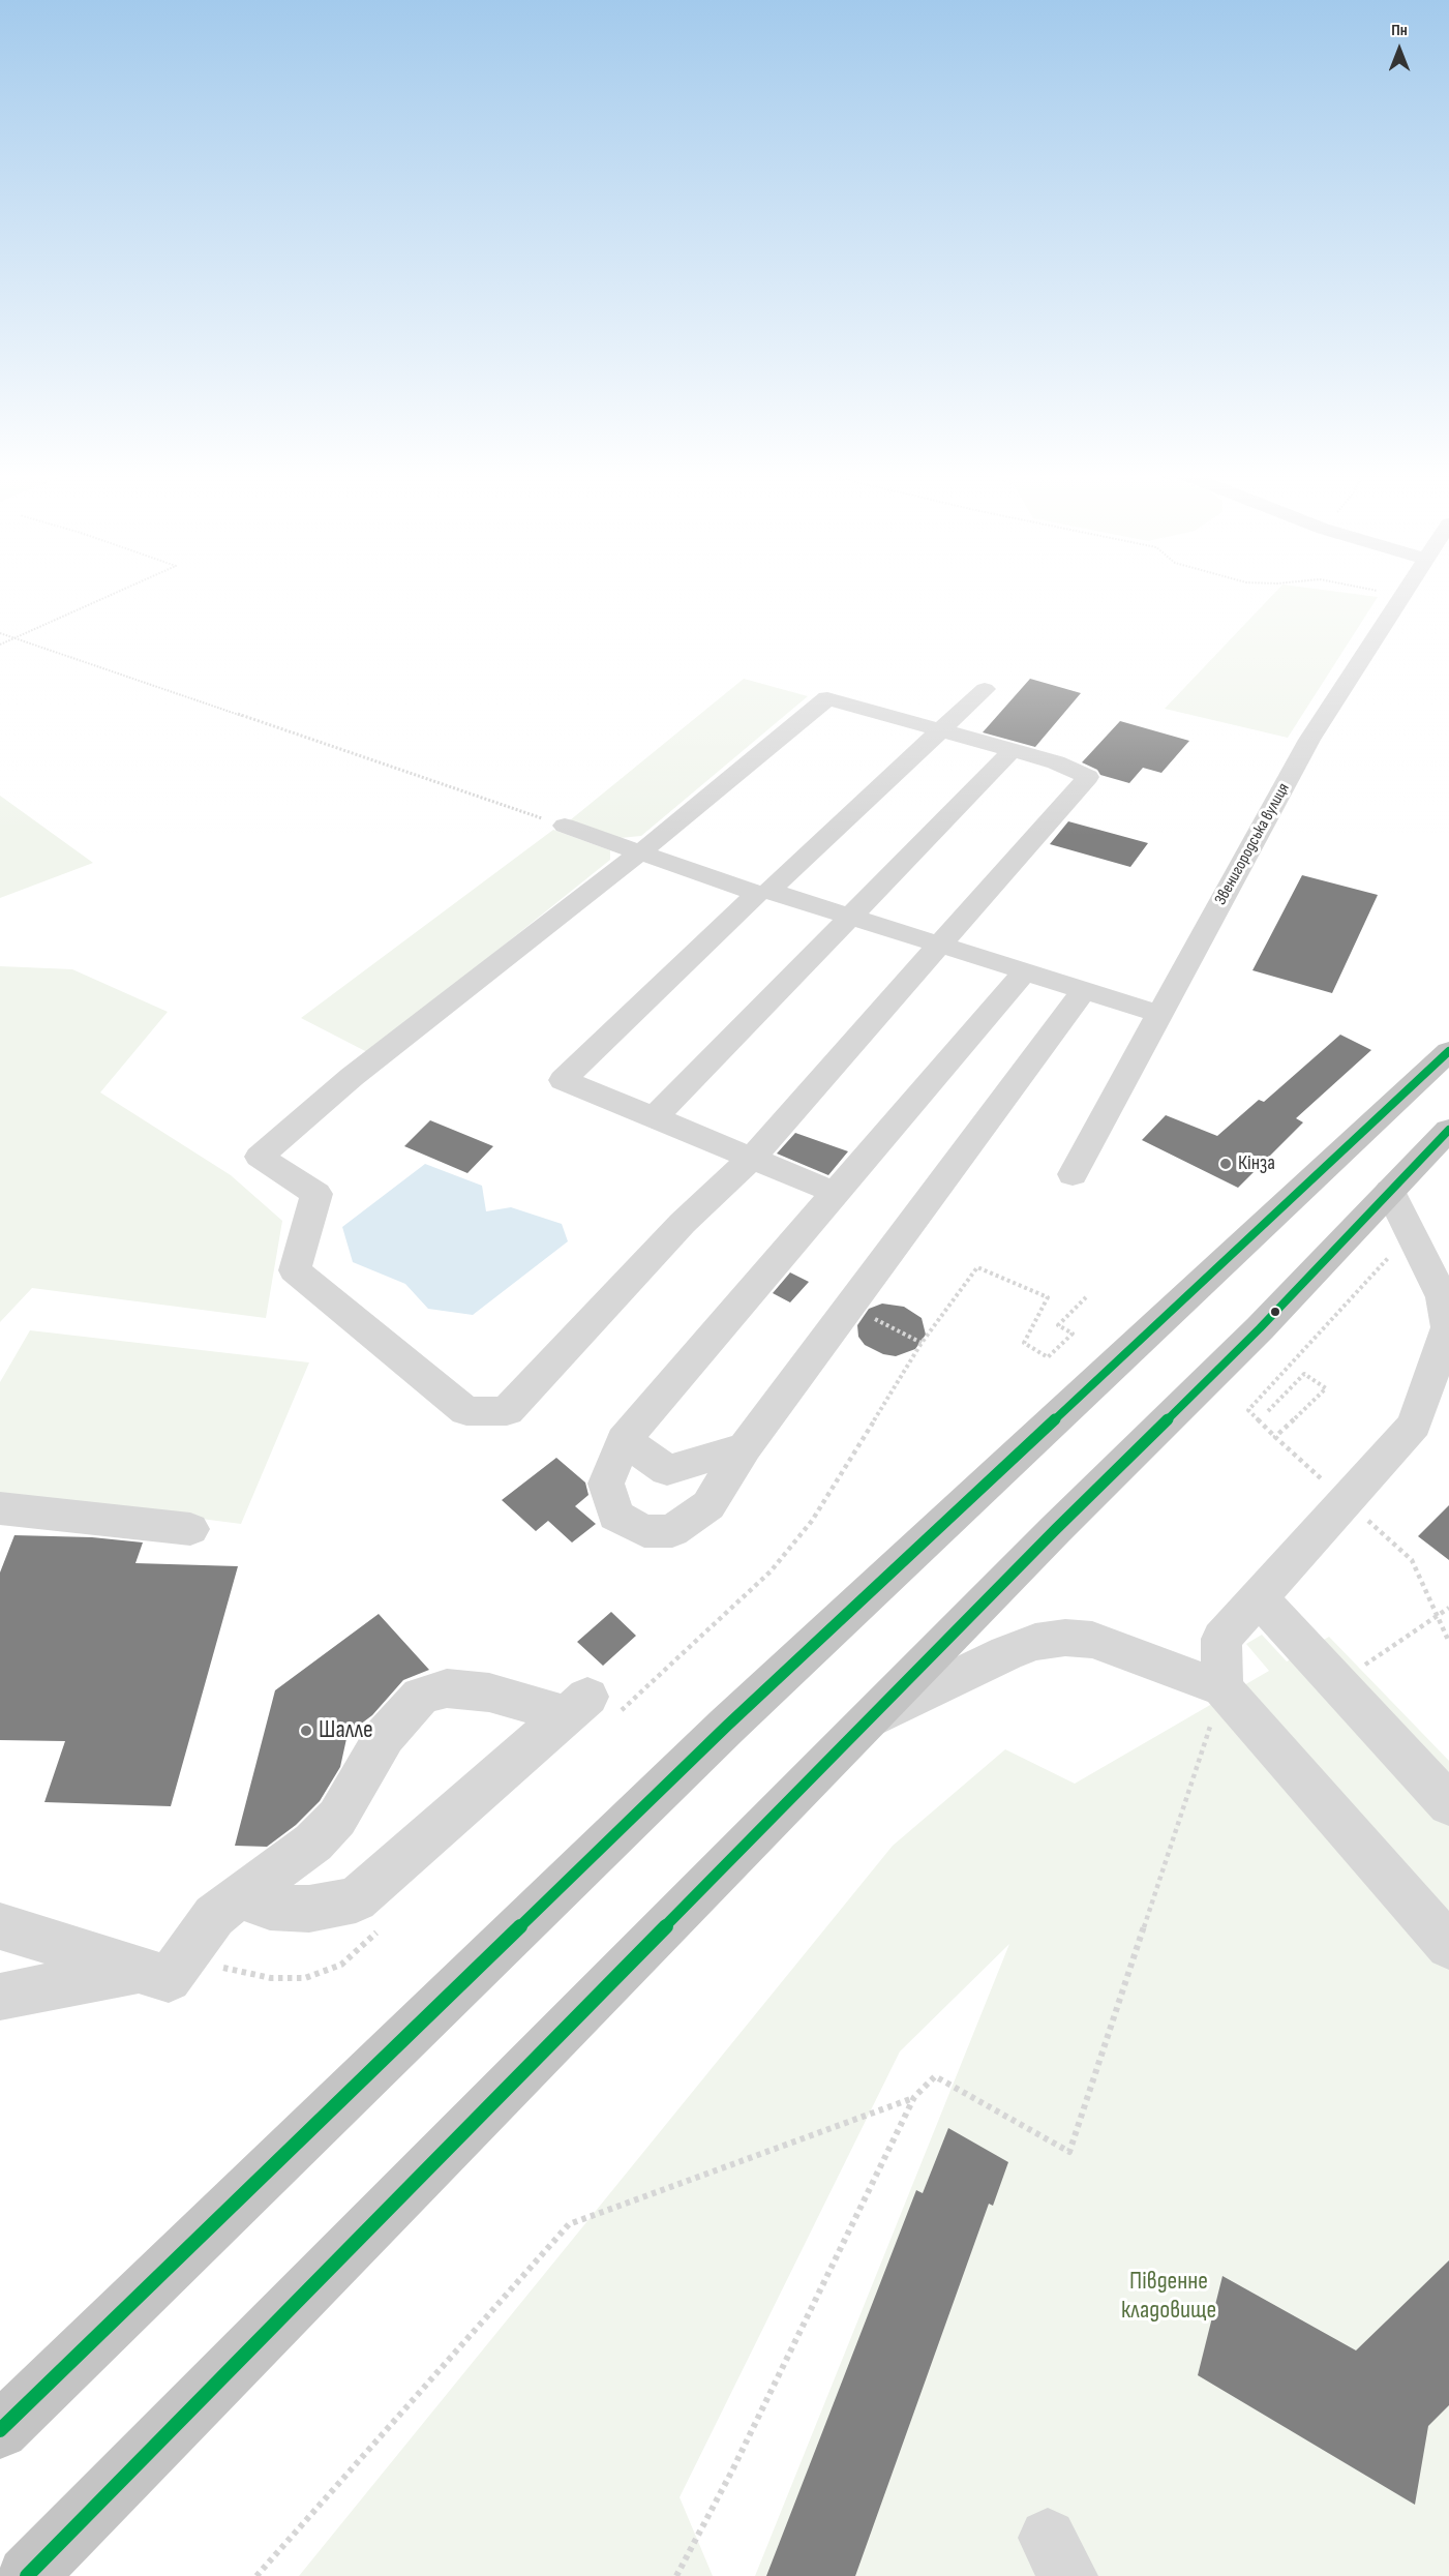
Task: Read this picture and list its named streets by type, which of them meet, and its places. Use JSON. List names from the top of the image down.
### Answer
{
  "streets": {
    "street": ["Звенигородська вулиця"]
  },
  "parks": ["Південне кладовище"],
  "places": ["Кінза", "Шалле"],
  "north": "top"
}
